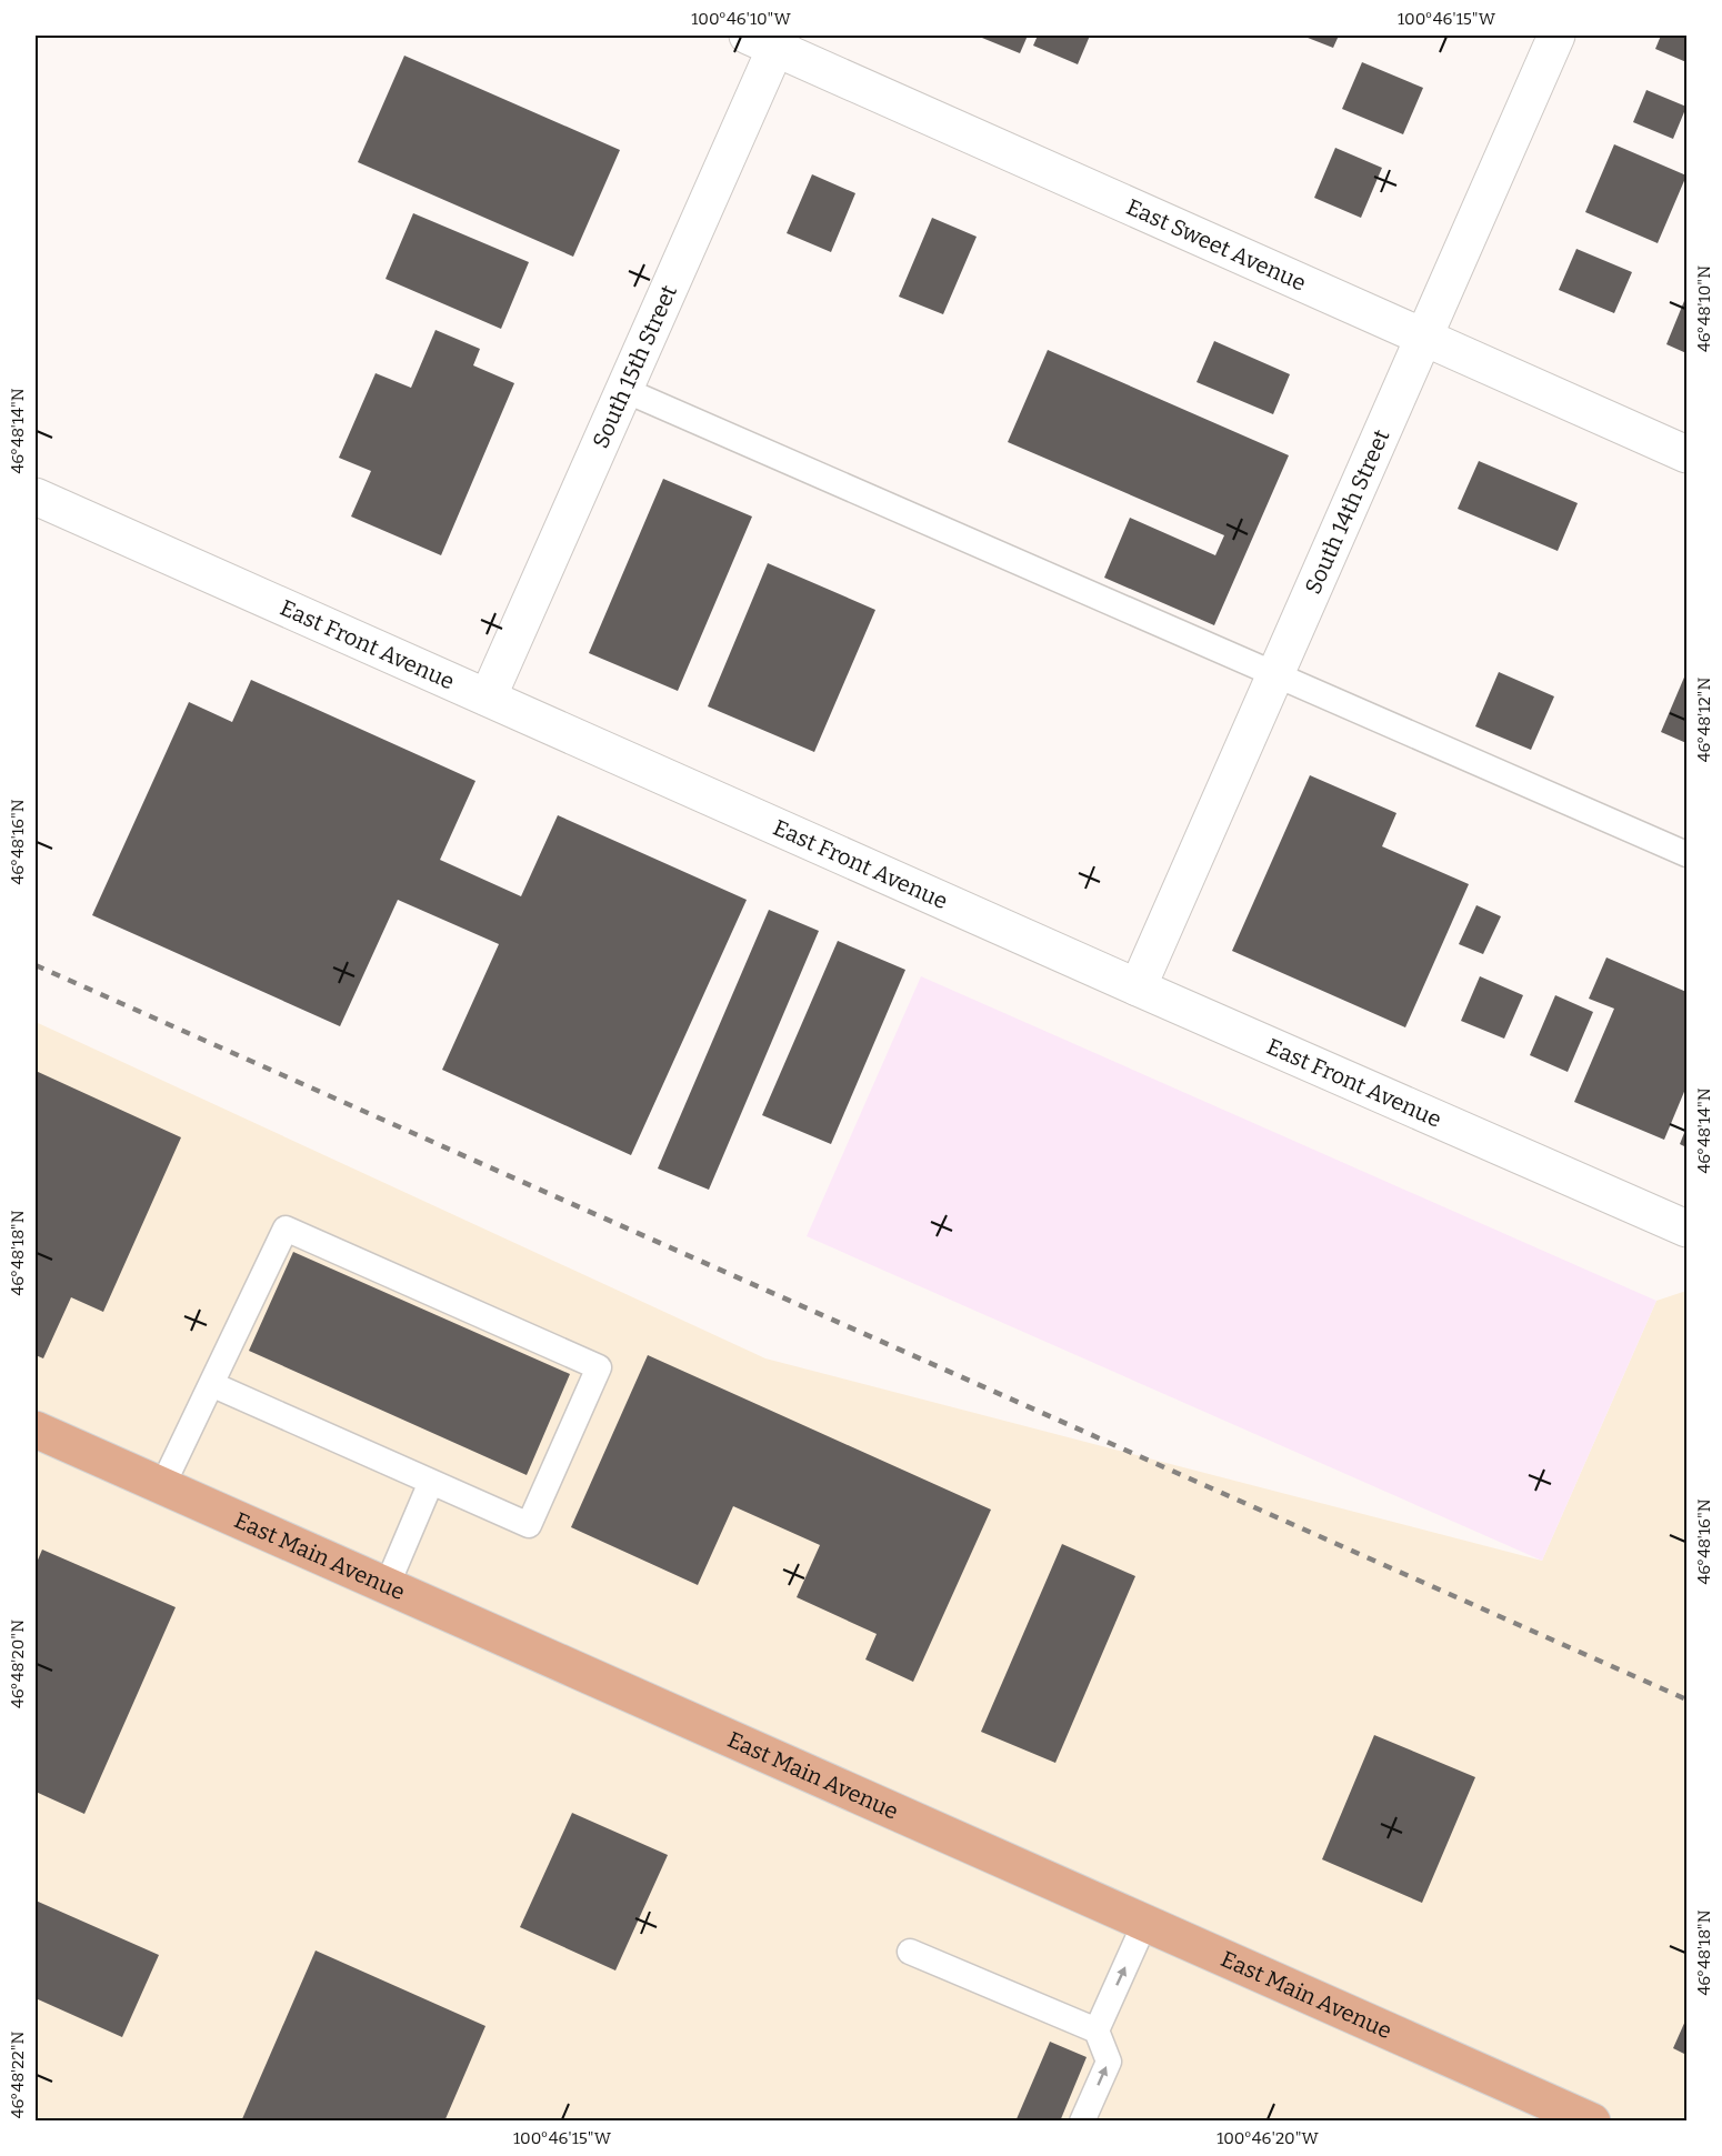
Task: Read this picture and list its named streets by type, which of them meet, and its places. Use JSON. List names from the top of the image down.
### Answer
{
  "streets": {
    "main road": ["East Main Avenue"],
    "street": [
      "East Sweet Avenue",
      "South 15th Street",
      "South 14th Street",
      "East Front Avenue"
    ]
  },
  "crossings": [
    ["East Sweet Avenue", "South 15th Street"],
    ["East Sweet Avenue", "South 14th Street"],
    ["South 15th Street", "East Front Avenue"],
    ["South 14th Street", "East Front Avenue"]
  ],
  "coordinates": [
    "100°46'10\"W",
    "100°46'15\"W",
    "46°48'10\"N",
    "46°48'14\"N",
    "46°48'12\"N",
    "46°48'16\"N",
    "46°48'18\"N",
    "46°48'20\"N",
    "46°48'22\"N",
    "100°46'20\"W"
  ]
}
